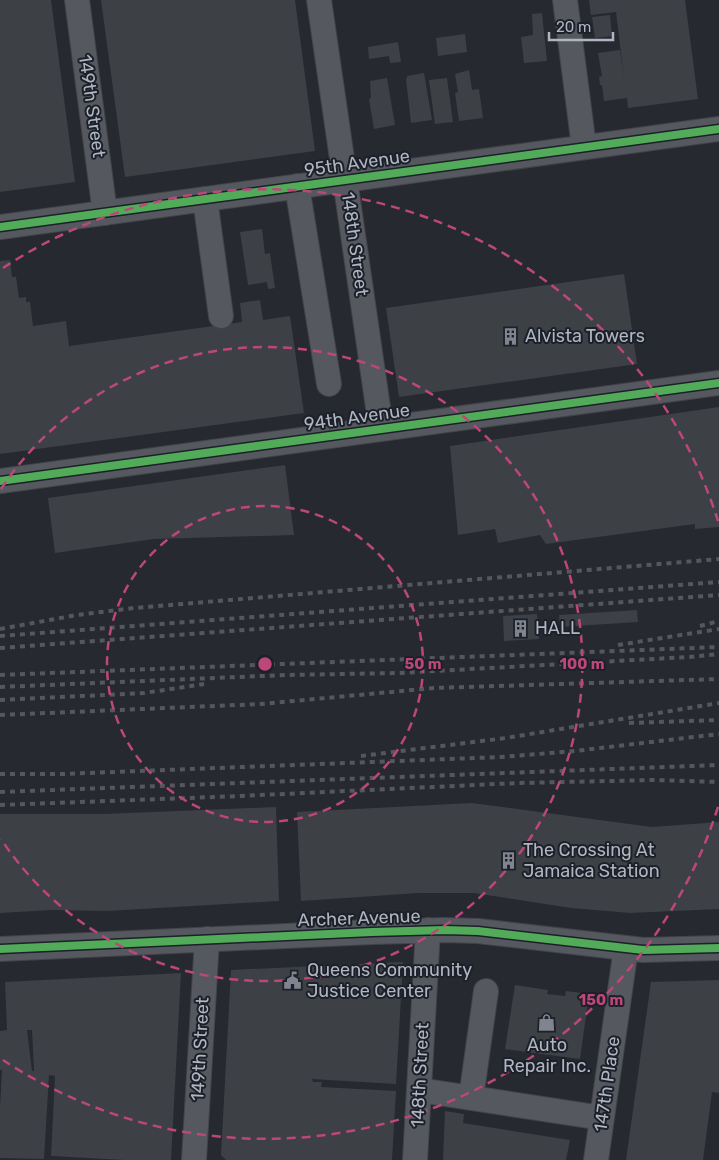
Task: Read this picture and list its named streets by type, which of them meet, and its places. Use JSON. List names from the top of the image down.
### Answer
{
  "streets": {
    "street": [
      "149th Street",
      "95th Avenue",
      "148th Street",
      "94th Avenue",
      "Archer Avenue",
      "147th Place"
    ]
  },
  "crossings": [
    ["149th Street", "95th Avenue"],
    ["149th Street", "Archer Avenue"],
    ["95th Avenue", "148th Street"],
    ["148th Street", "94th Avenue"],
    ["148th Street", "Archer Avenue"],
    ["Archer Avenue", "147th Place"]
  ],
  "places": {
    "building": ["Alvista Towers", "HALL", "The Crossing At Jamaica Station"],
    "public building": ["Queens Community Justice Center"],
    "shop": ["Auto Repair Inc."]
  },
  "scale_bar": "20 m",
  "rings": ["50 m", "100 m", "150 m"]
}
